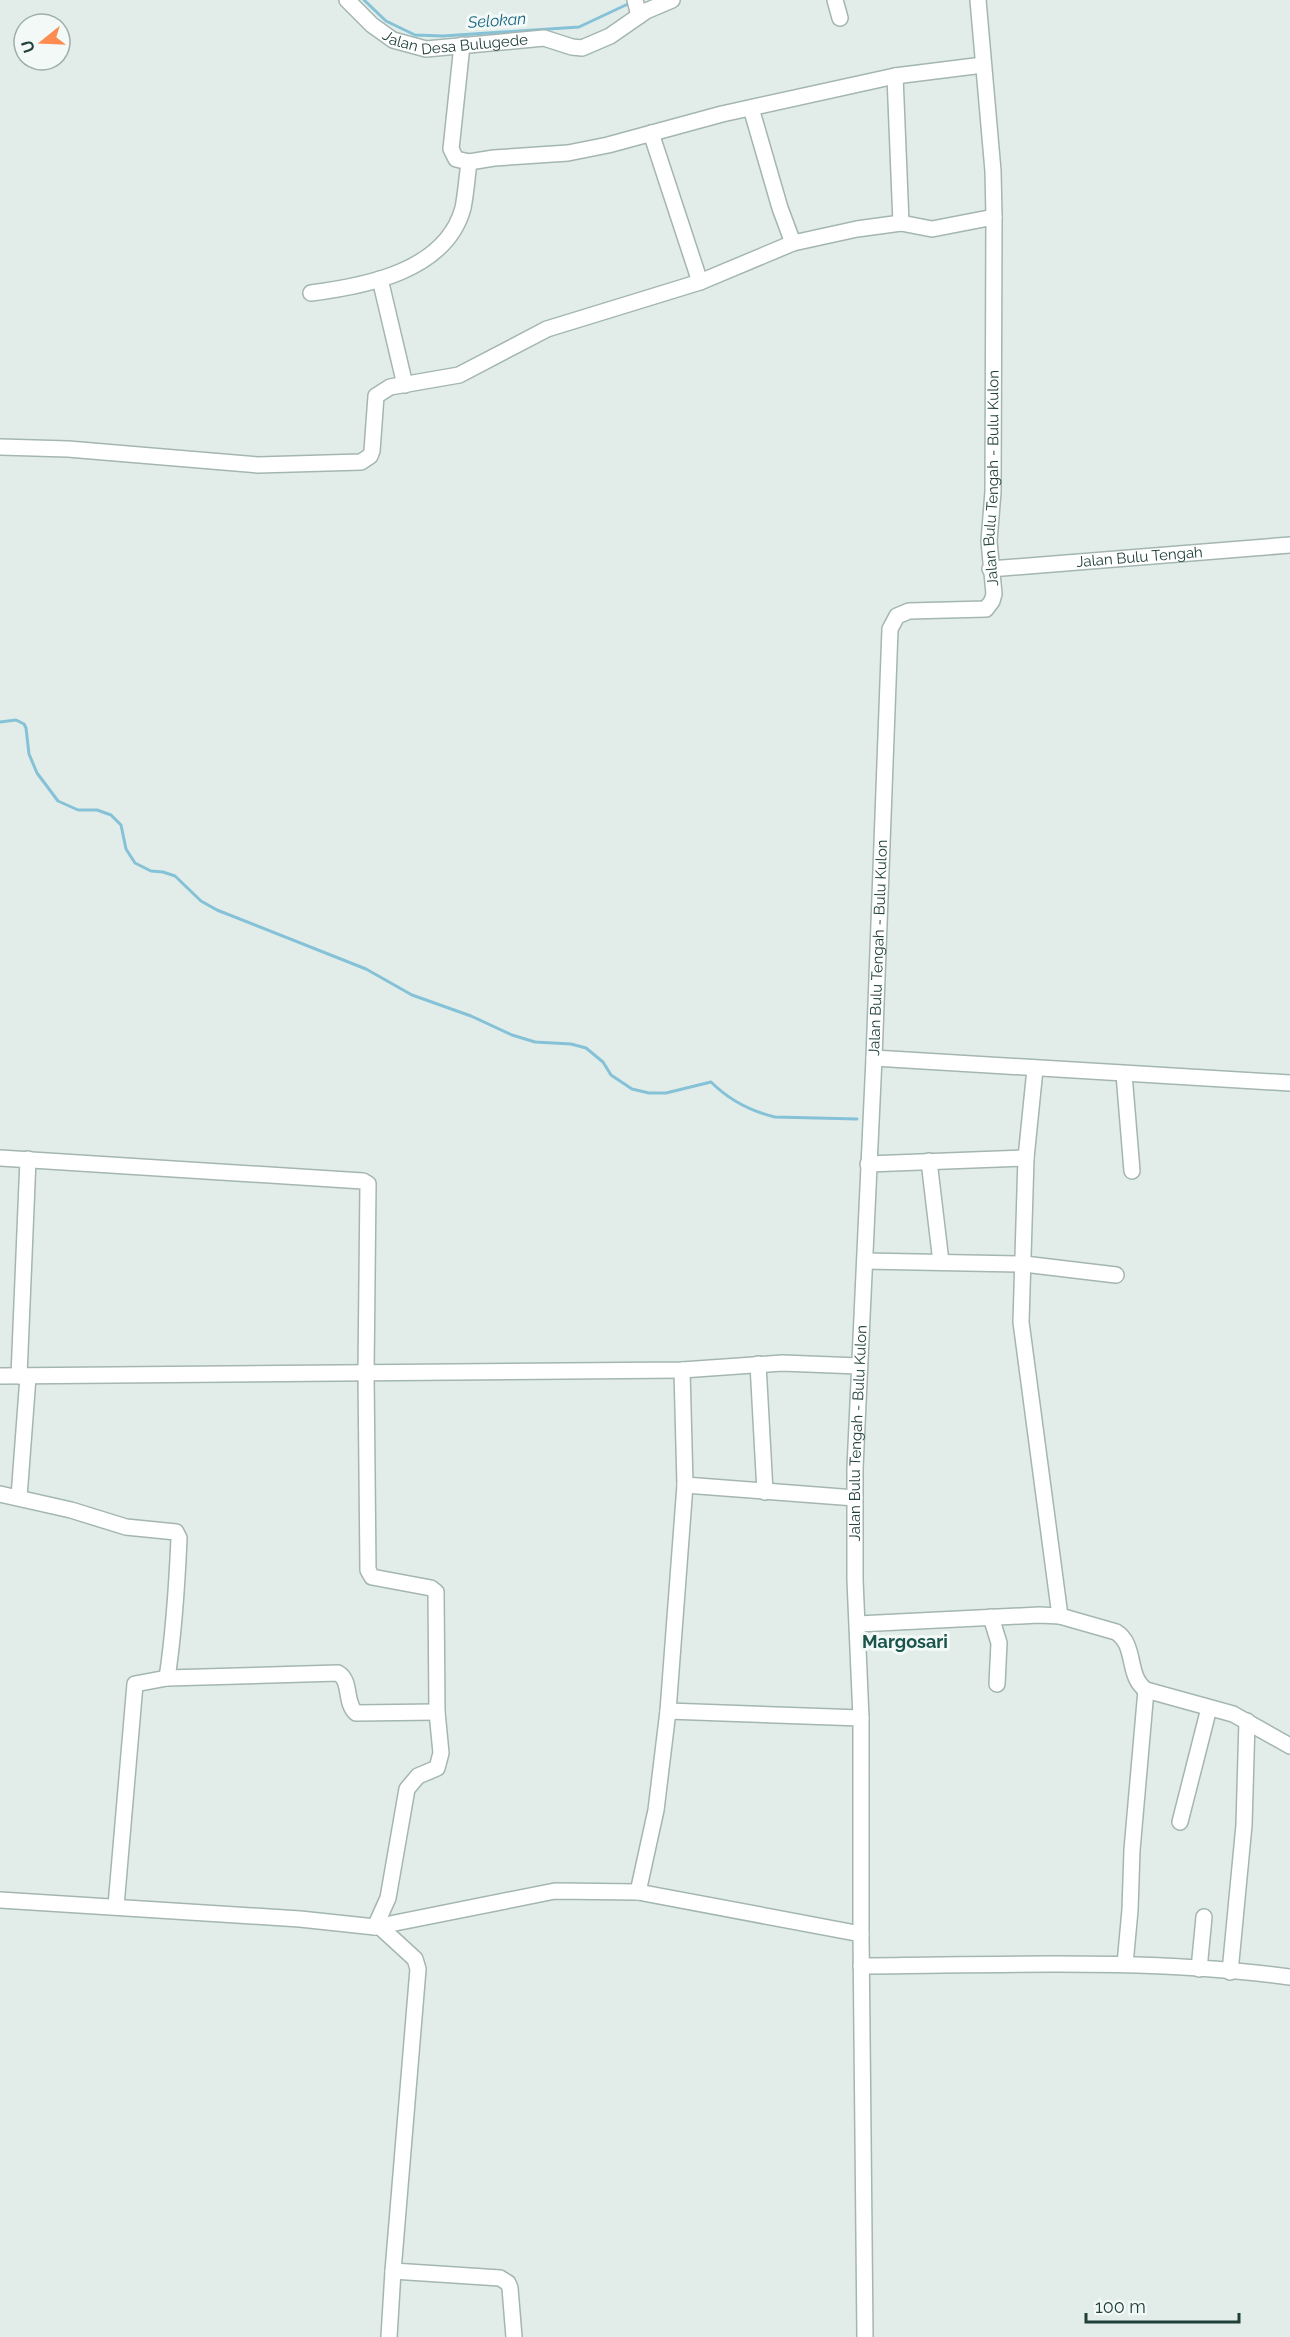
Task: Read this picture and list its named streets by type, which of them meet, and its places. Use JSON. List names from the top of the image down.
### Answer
{
  "streets": {
    "street": ["Jalan Desa Bulugede", "Jalan Bulu Tengah - Bulu Kulon", "Jalan Bulu Tengah"]
  },
  "crossings": [
    ["Jalan Bulu Tengah - Bulu Kulon", "Jalan Bulu Tengah"]
  ],
  "districts": ["Margosari"],
  "water": ["Selokan"],
  "scale_bar": "100 m",
  "north": "left"
}
